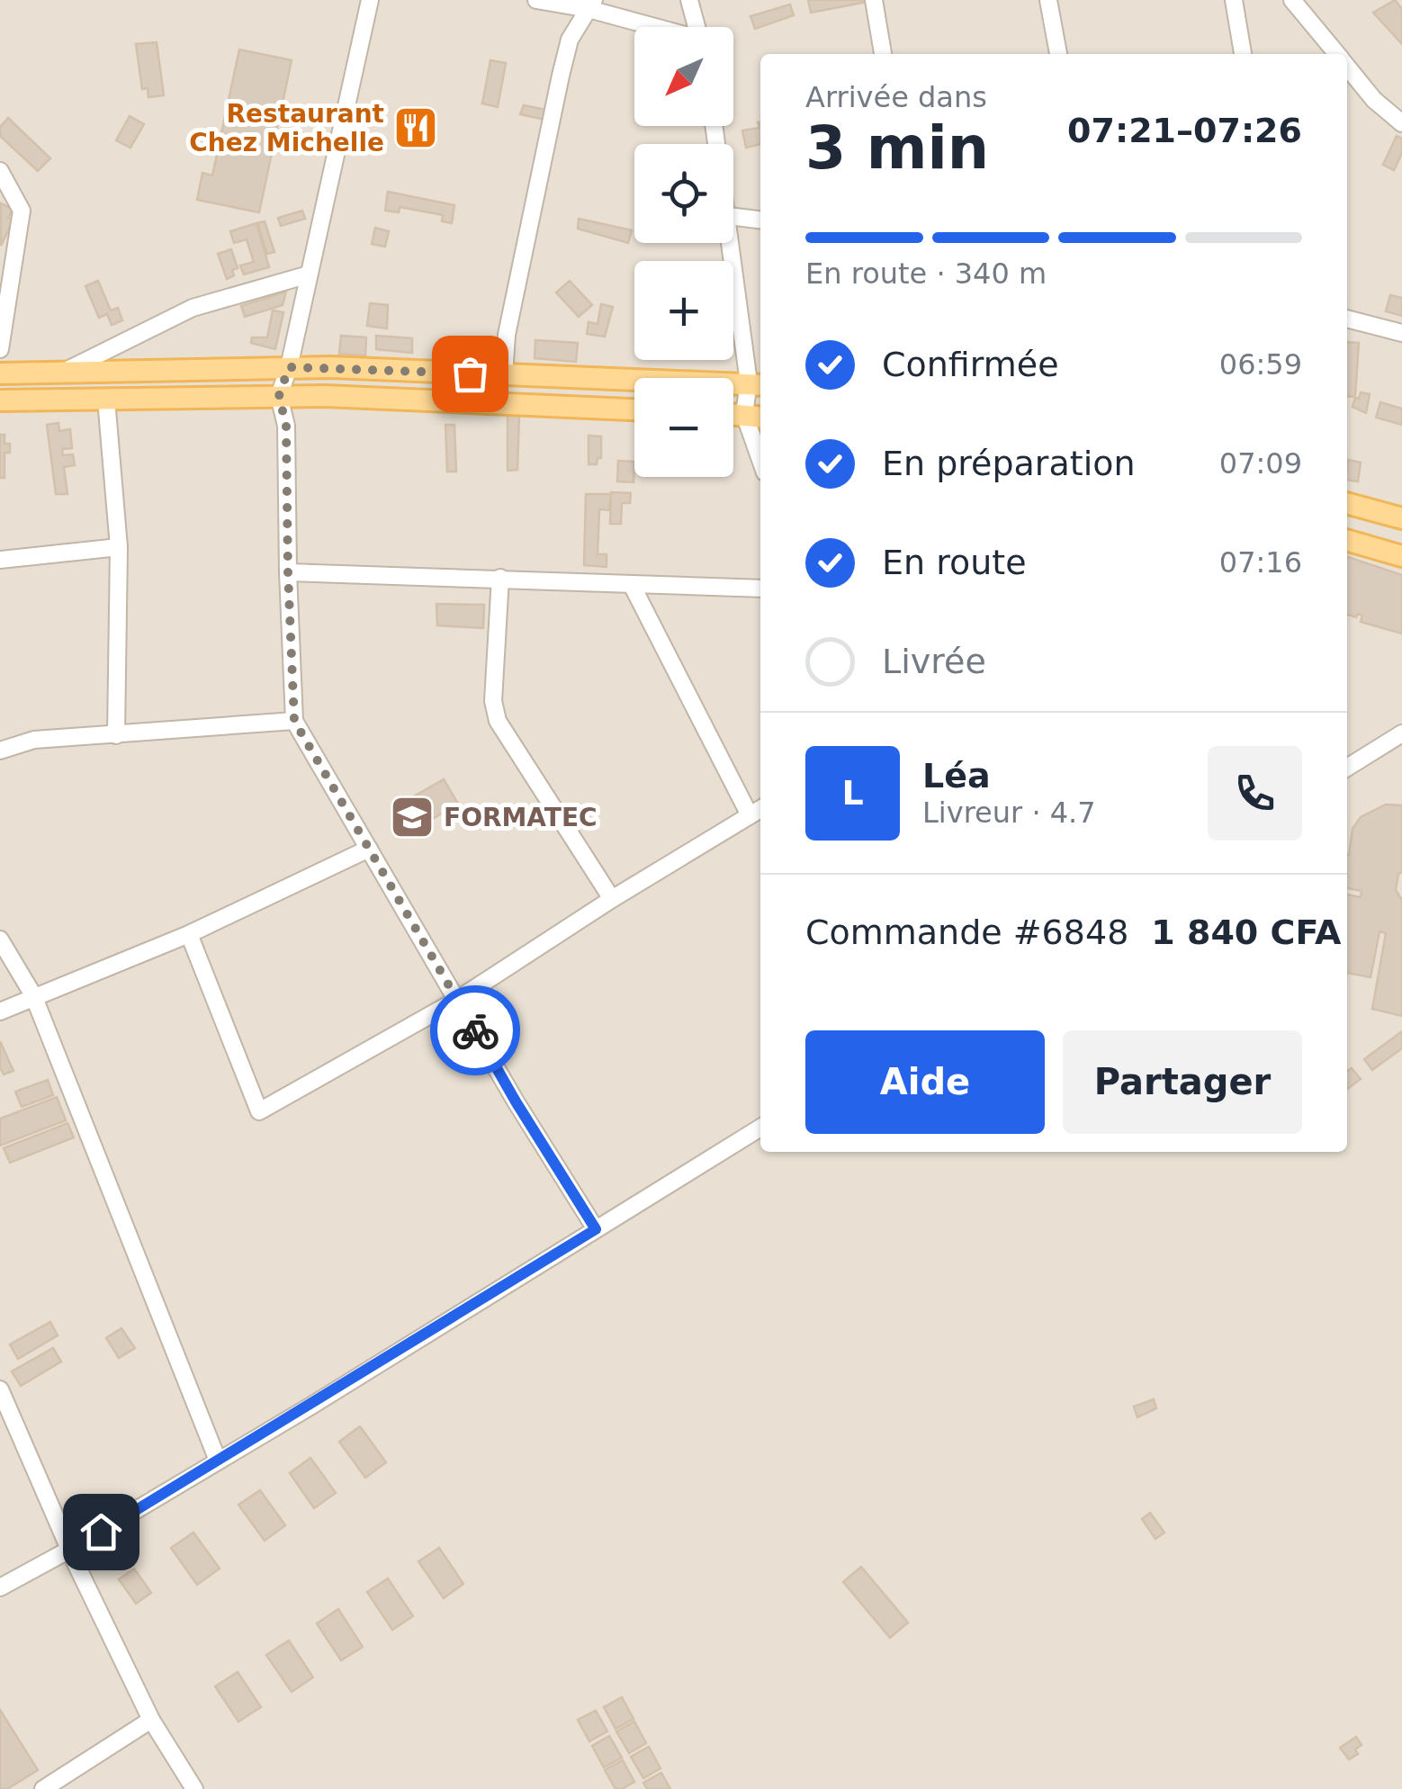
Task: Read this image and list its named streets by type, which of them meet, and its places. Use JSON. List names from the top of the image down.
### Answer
{
  "places": {
    "restaurant": ["Restaurant Chez Michelle"],
    "school or university": ["FORMATEC"]
  },
  "north": "bottom left",
  "page": {
    "map_buttons": ["+", "−"],
    "heading": ["3 min", "Arrivée dans", "07:21–07:26"],
    "panel": [
      "Léa",
      "Livreur · 4.7",
      "Commande #6848",
      "1 840 CFA"
    ],
    "bar": "En route · 340 m",
    "list": [
      ["Confirmée", "06:59"],
      ["En préparation", "07:09"],
      ["En route", "07:16"],
      "Livrée"
    ],
    "round": "L",
    "buttons": ["Aide", "Partager"]
  }
}
